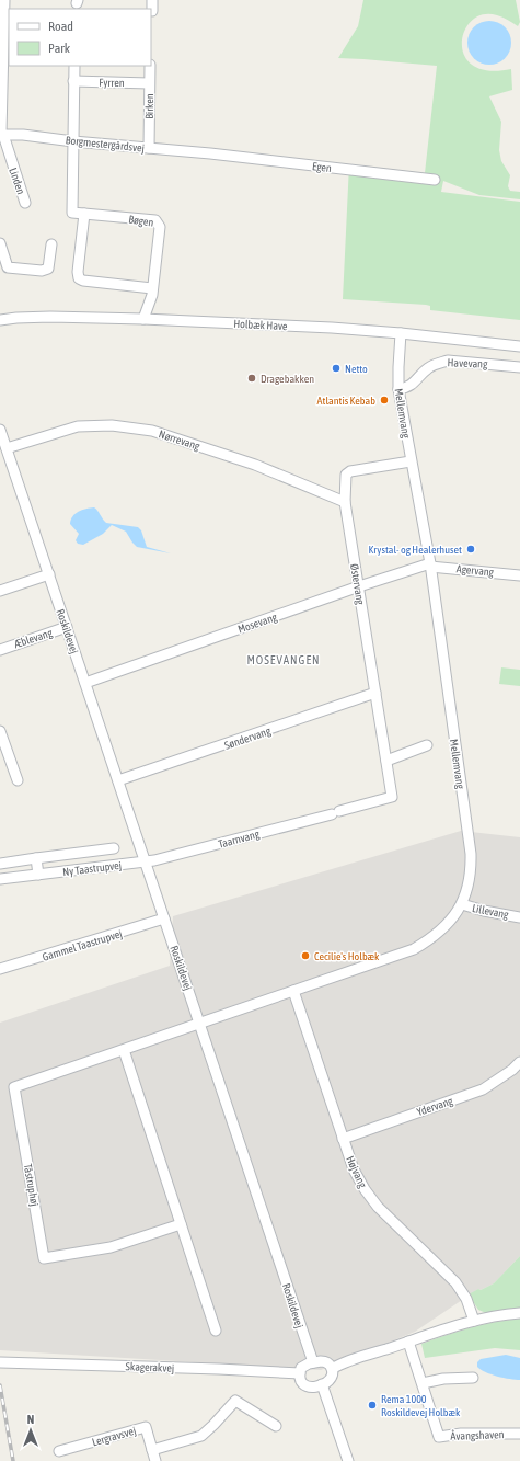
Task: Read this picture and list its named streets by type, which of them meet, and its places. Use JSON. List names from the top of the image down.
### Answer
{
  "streets": {
    "street": [
      "Fyrren",
      "Birken",
      "Borgmestergårdsvej",
      "Egen",
      "Linden",
      "Bøgen",
      "Holbæk Have",
      "Havevang",
      "Mellemvang",
      "Nørrevang",
      "Agervang",
      "Østervang",
      "Mosevang",
      "Roskildevej",
      "Æblevang",
      "Søndervang",
      "Taarnvang",
      "Ny Taastrupvej",
      "Lillevang",
      "Gammel Taastrupvej",
      "Ydervang",
      "Højvang",
      "Tåstruphøj",
      "Skagerakvej",
      "Åvangshaven",
      "Lergravsvej"
    ]
  },
  "crossings": [
    ["Fyrren", "Birken"],
    ["Birken", "Borgmestergårdsvej"],
    ["Borgmestergårdsvej", "Egen"],
    ["Borgmestergårdsvej", "Linden"],
    ["Bøgen", "Holbæk Have"],
    ["Holbæk Have", "Mellemvang"],
    ["Havevang", "Mellemvang"],
    ["Mellemvang", "Agervang"],
    ["Mellemvang", "Østervang"],
    ["Mellemvang", "Mosevang"],
    ["Mellemvang", "Roskildevej"],
    ["Mellemvang", "Lillevang"],
    ["Mellemvang", "Højvang"],
    ["Mellemvang", "Tåstruphøj"],
    ["Nørrevang", "Østervang"],
    ["Nørrevang", "Roskildevej"],
    ["Agervang", "Mosevang"],
    ["Østervang", "Mosevang"],
    ["Østervang", "Søndervang"],
    ["Østervang", "Taarnvang"],
    ["Mosevang", "Roskildevej"],
    ["Roskildevej", "Æblevang"],
    ["Roskildevej", "Søndervang"],
    ["Roskildevej", "Taarnvang"],
    ["Roskildevej", "Ny Taastrupvej"],
    ["Roskildevej", "Gammel Taastrupvej"],
    ["Roskildevej", "Tåstruphøj"],
    ["Roskildevej", "Skagerakvej"],
    ["Taarnvang", "Ny Taastrupvej"],
    ["Ydervang", "Højvang"]
  ],
  "districts": ["MOSEVANGEN"],
  "places": [
    "Netto",
    "Dragebakken",
    "Atlantis Kebab",
    "Krystal- og Healerhuset",
    "Cecilie's Holbæk",
    "Rema 1000 Roskildevej Holbæk"
  ],
  "legend": ["Road", "Park"],
  "north": "top"
}
